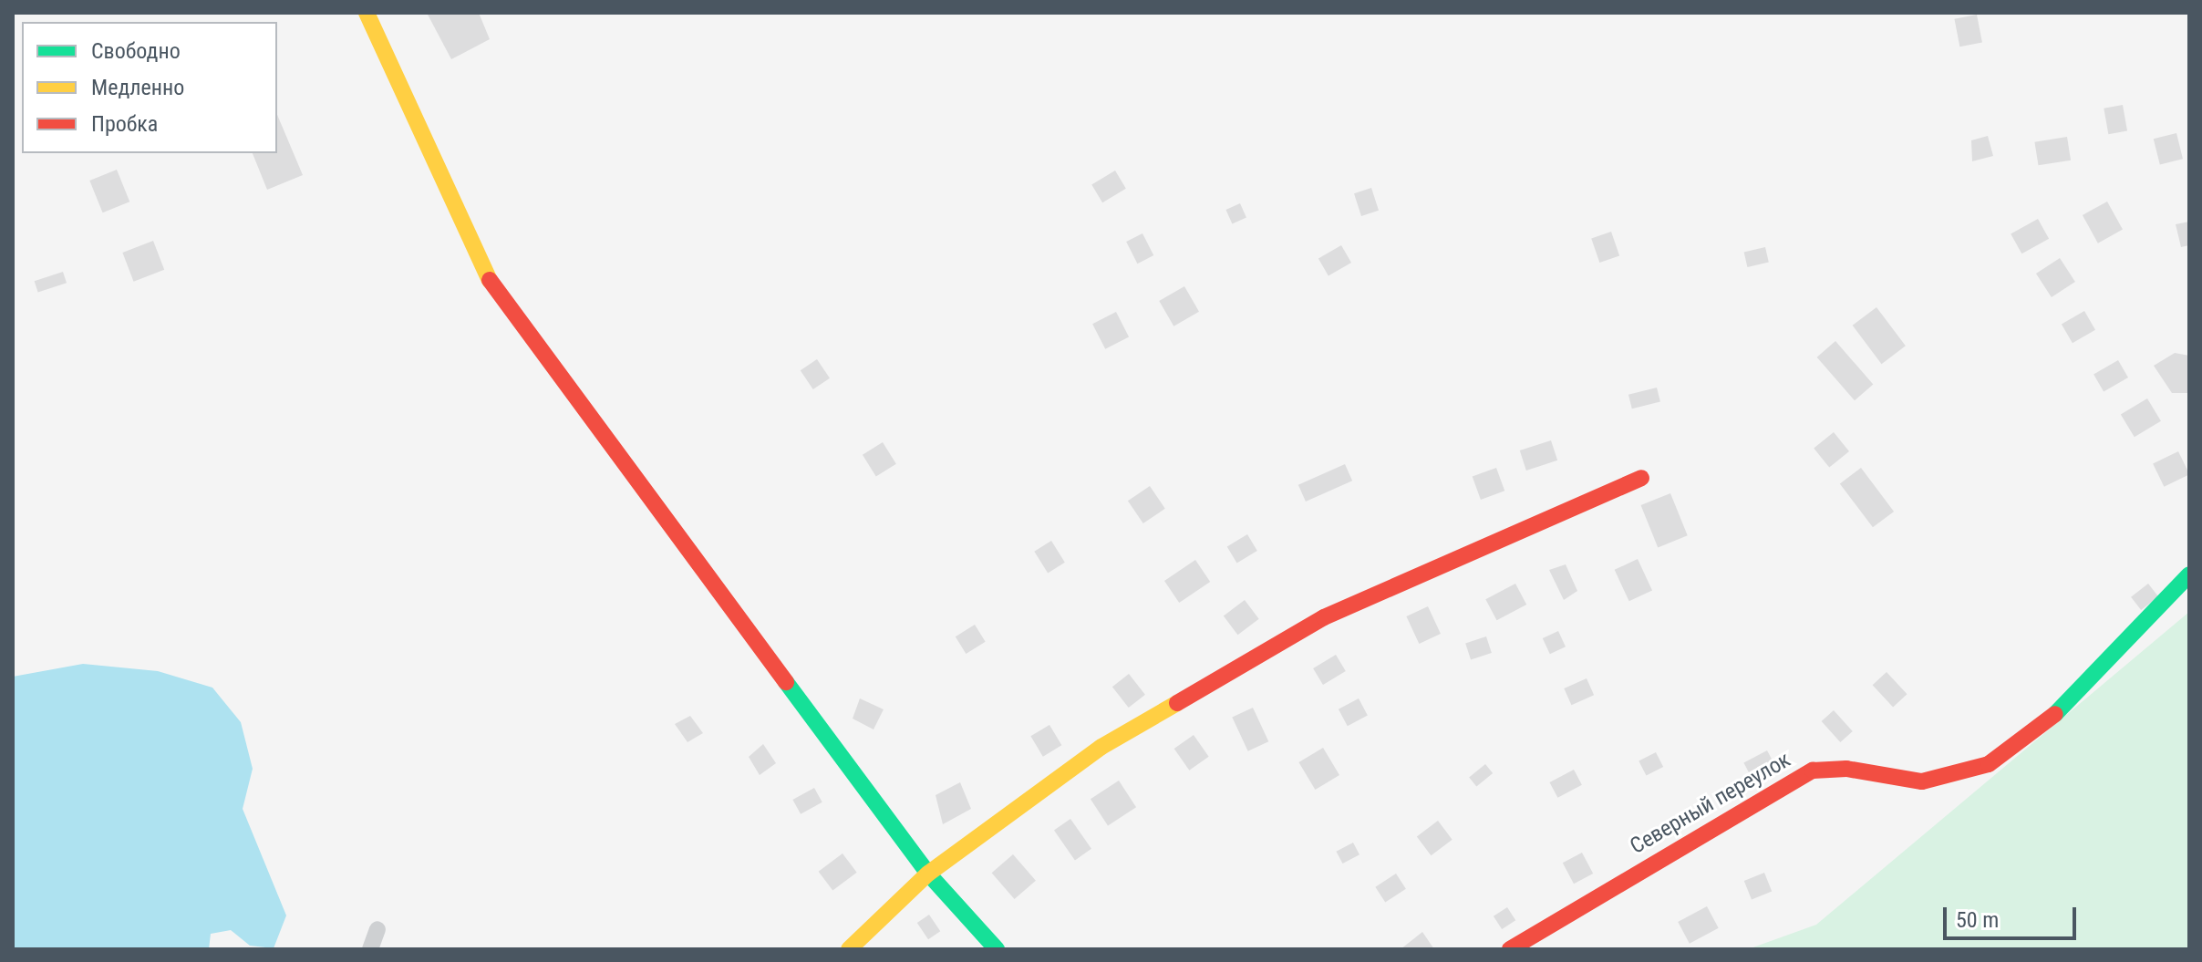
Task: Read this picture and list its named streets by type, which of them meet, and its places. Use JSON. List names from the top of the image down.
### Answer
{
  "streets": {
    "street": ["Северный переулок"]
  },
  "legend": ["Свободно", "Медленно", "Пробка"],
  "scale_bar": "50 m"
}
